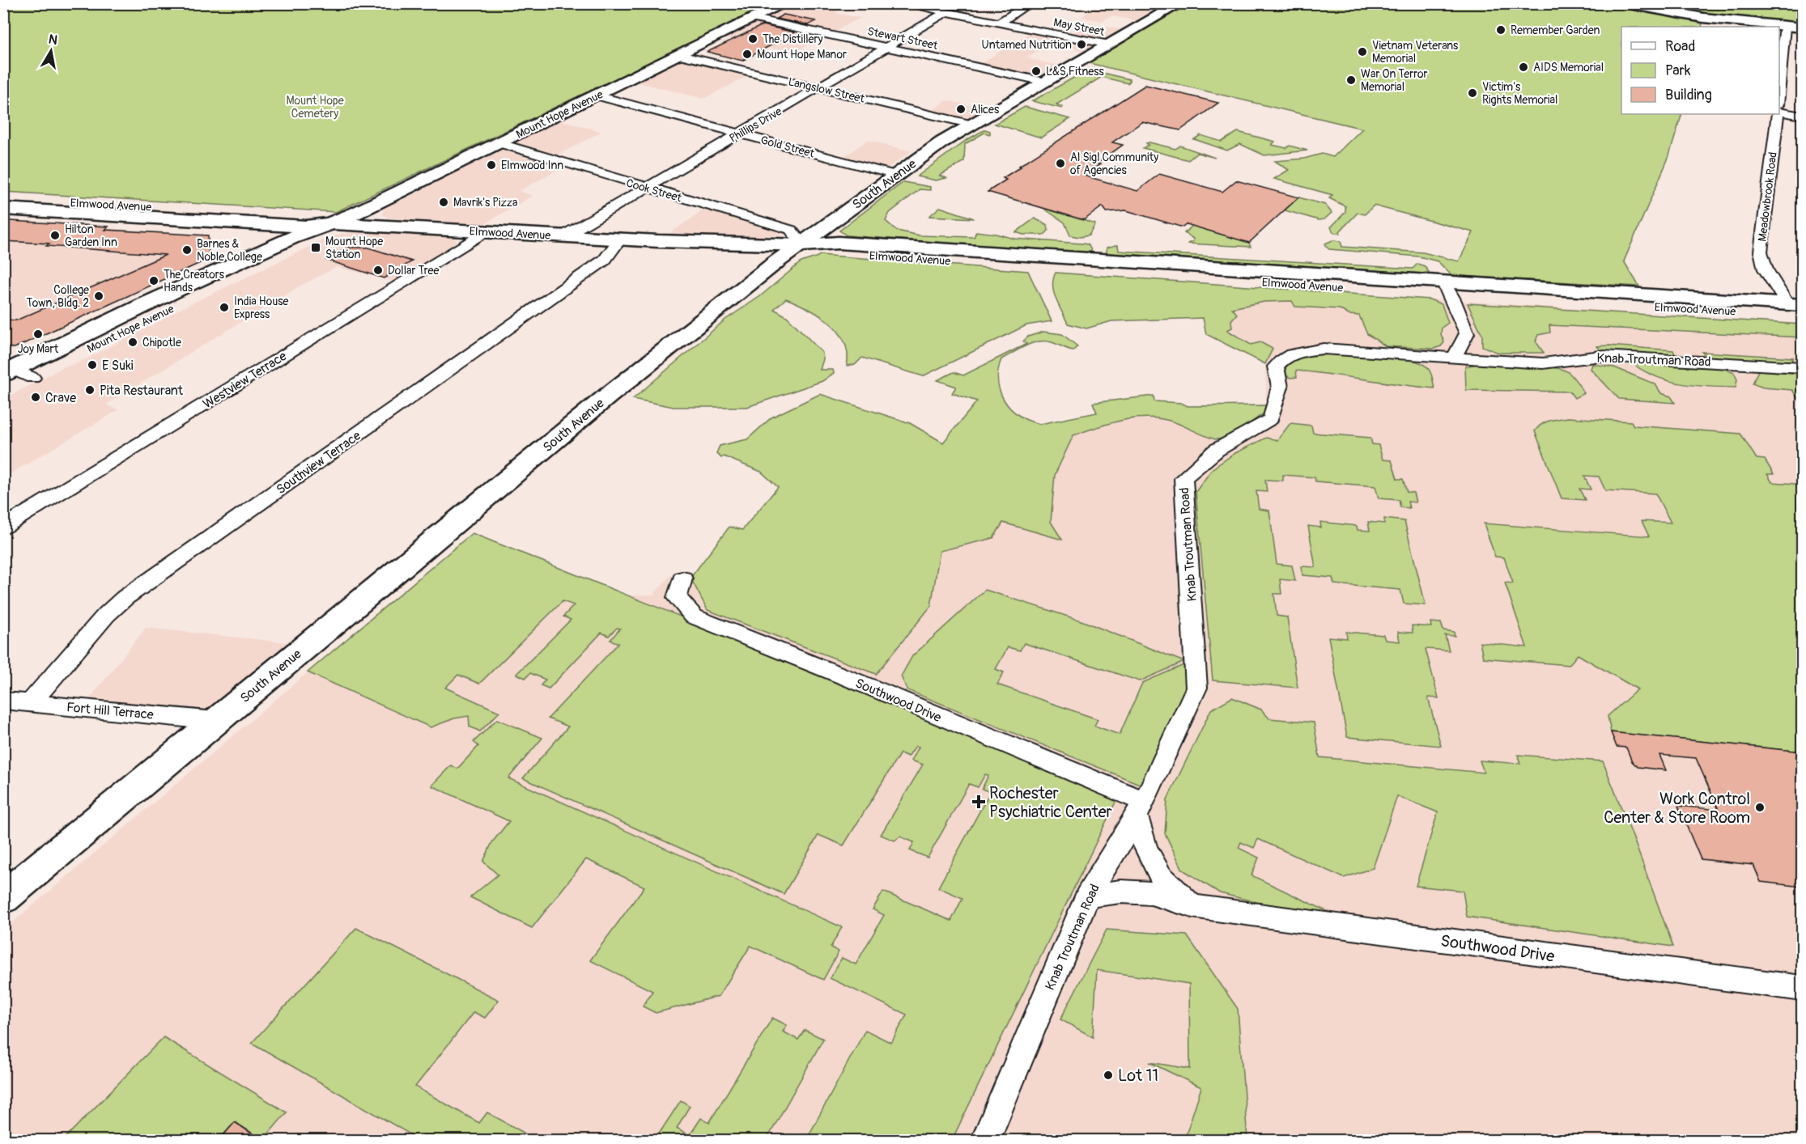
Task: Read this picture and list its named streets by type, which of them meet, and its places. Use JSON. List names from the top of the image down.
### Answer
{
  "streets": {
    "main road": ["Mount Hope Avenue", "South Avenue", "Elmwood Avenue"],
    "street": [
      "May Street",
      "Stewart Street",
      "Langslow Street",
      "Phillips Drive",
      "Gold Street",
      "Cook Street",
      "Meadowbrook Road",
      "Knab Troutman Road",
      "Westview Terrace",
      "Southview Terrace",
      "Southwood Drive",
      "Fort Hill Terrace"
    ]
  },
  "crossings": [
    ["May Street", "Phillips Drive"],
    ["May Street", "South Avenue"],
    ["Stewart Street", "Mount Hope Avenue"],
    ["Stewart Street", "Phillips Drive"],
    ["Stewart Street", "South Avenue"],
    ["Langslow Street", "Mount Hope Avenue"],
    ["Langslow Street", "Phillips Drive"],
    ["Langslow Street", "South Avenue"],
    ["Mount Hope Avenue", "Gold Street"],
    ["Mount Hope Avenue", "Cook Street"],
    ["Mount Hope Avenue", "Elmwood Avenue"],
    ["Phillips Drive", "Gold Street"],
    ["Phillips Drive", "Cook Street"],
    ["Phillips Drive", "Elmwood Avenue"],
    ["Gold Street", "South Avenue"],
    ["South Avenue", "Cook Street"],
    ["South Avenue", "Elmwood Avenue"],
    ["South Avenue", "Fort Hill Terrace"],
    ["Cook Street", "Elmwood Avenue"],
    ["Meadowbrook Road", "Elmwood Avenue"],
    ["Elmwood Avenue", "Westview Terrace"],
    ["Elmwood Avenue", "Southview Terrace"],
    ["Knab Troutman Road", "Southwood Drive"],
    ["Southview Terrace", "Fort Hill Terrace"]
  ],
  "parks": ["Mount Hope Cemetery"],
  "places": {
    "other": [
      "Remember Garden",
      "The Distillery",
      "Untamed Nutrition",
      "Vietnam Veterans Memorial",
      "Mount Hope Manor",
      "AIDS Memorial",
      "L&S Fitness",
      "War On Terror Memorial",
      "Victim's Rights Memorial",
      "Alices",
      "Al Sigl Community of Agencies",
      "Elmwood Inn",
      "Mavrik's Pizza",
      "Hilton Garden Inn",
      "Barnes & Noble College",
      "Dollar Tree",
      "The Creators Hands",
      "College Town, Bldg. 2",
      "India House Express",
      "Joy Mart",
      "Chipotle",
      "E Suki",
      "Pita Restaurant",
      "Crave",
      "Work Control Center & Store Room",
      "Lot 11"
    ],
    "transit": ["Mount Hope Station"],
    "health": ["Rochester Psychiatric Center"]
  },
  "legend": ["Road", "Park", "Building"],
  "north": "top"
}
